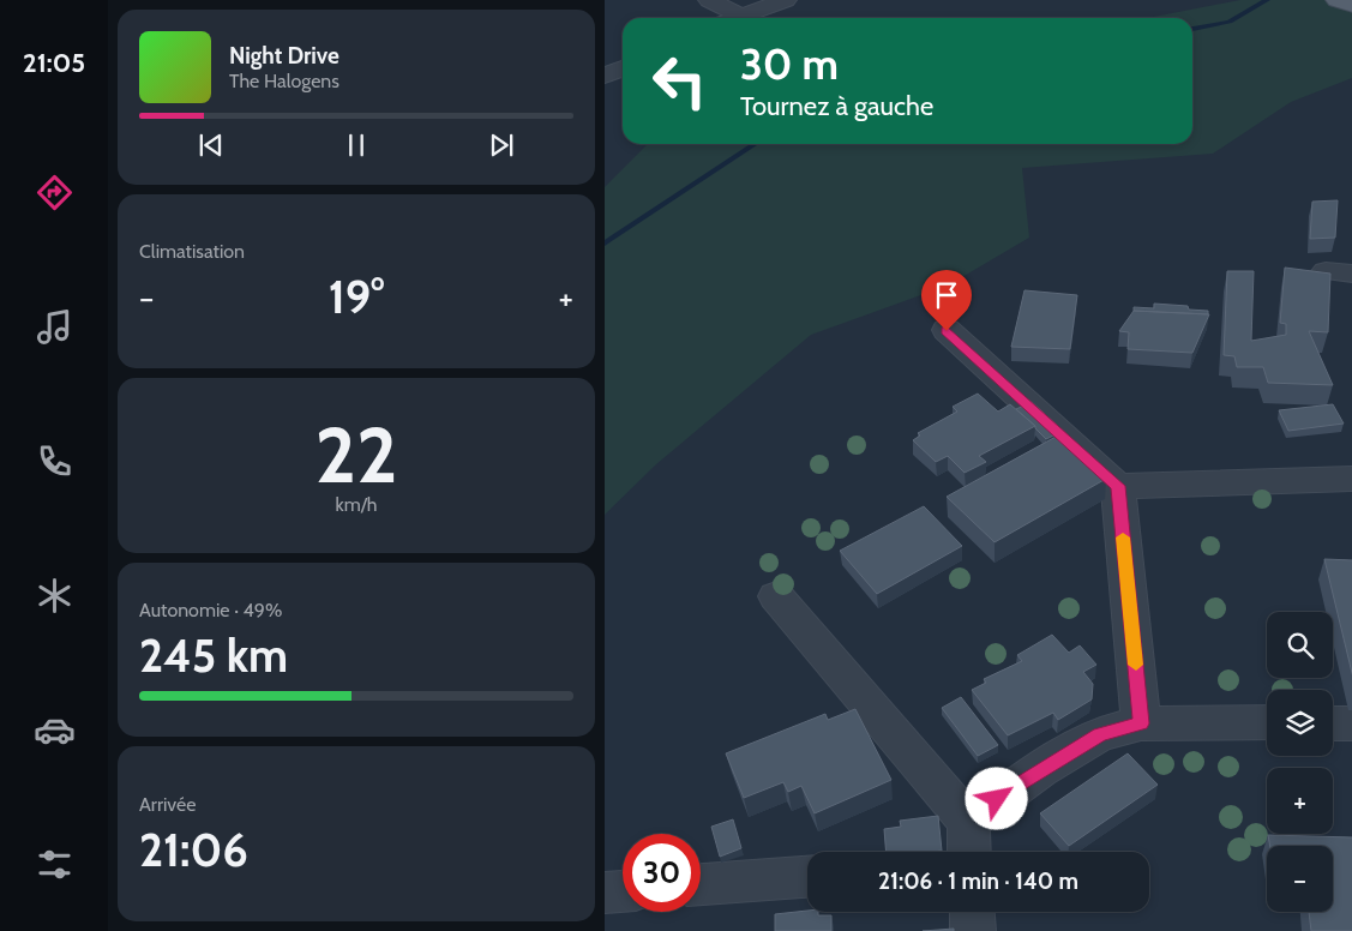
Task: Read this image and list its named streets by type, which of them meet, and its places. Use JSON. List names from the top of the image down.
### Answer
{
  "page": {
    "tabs": "21:05",
    "turn": ["30 m", "Tournez à gauche"],
    "song": ["Night Drive", "The Halogens"],
    "tile": [
      "Climatisation",
      ["22", "km/h"],
      ["Autonomie · 49%", "245 km"],
      ["Arrivée", "21:06"]
    ],
    "heat": ["−", "19°", "+"],
    "map_buttons": ["+", "−"],
    "limit": "30",
    "trip": "21:06 · 1 min · 140 m"
  }
}
